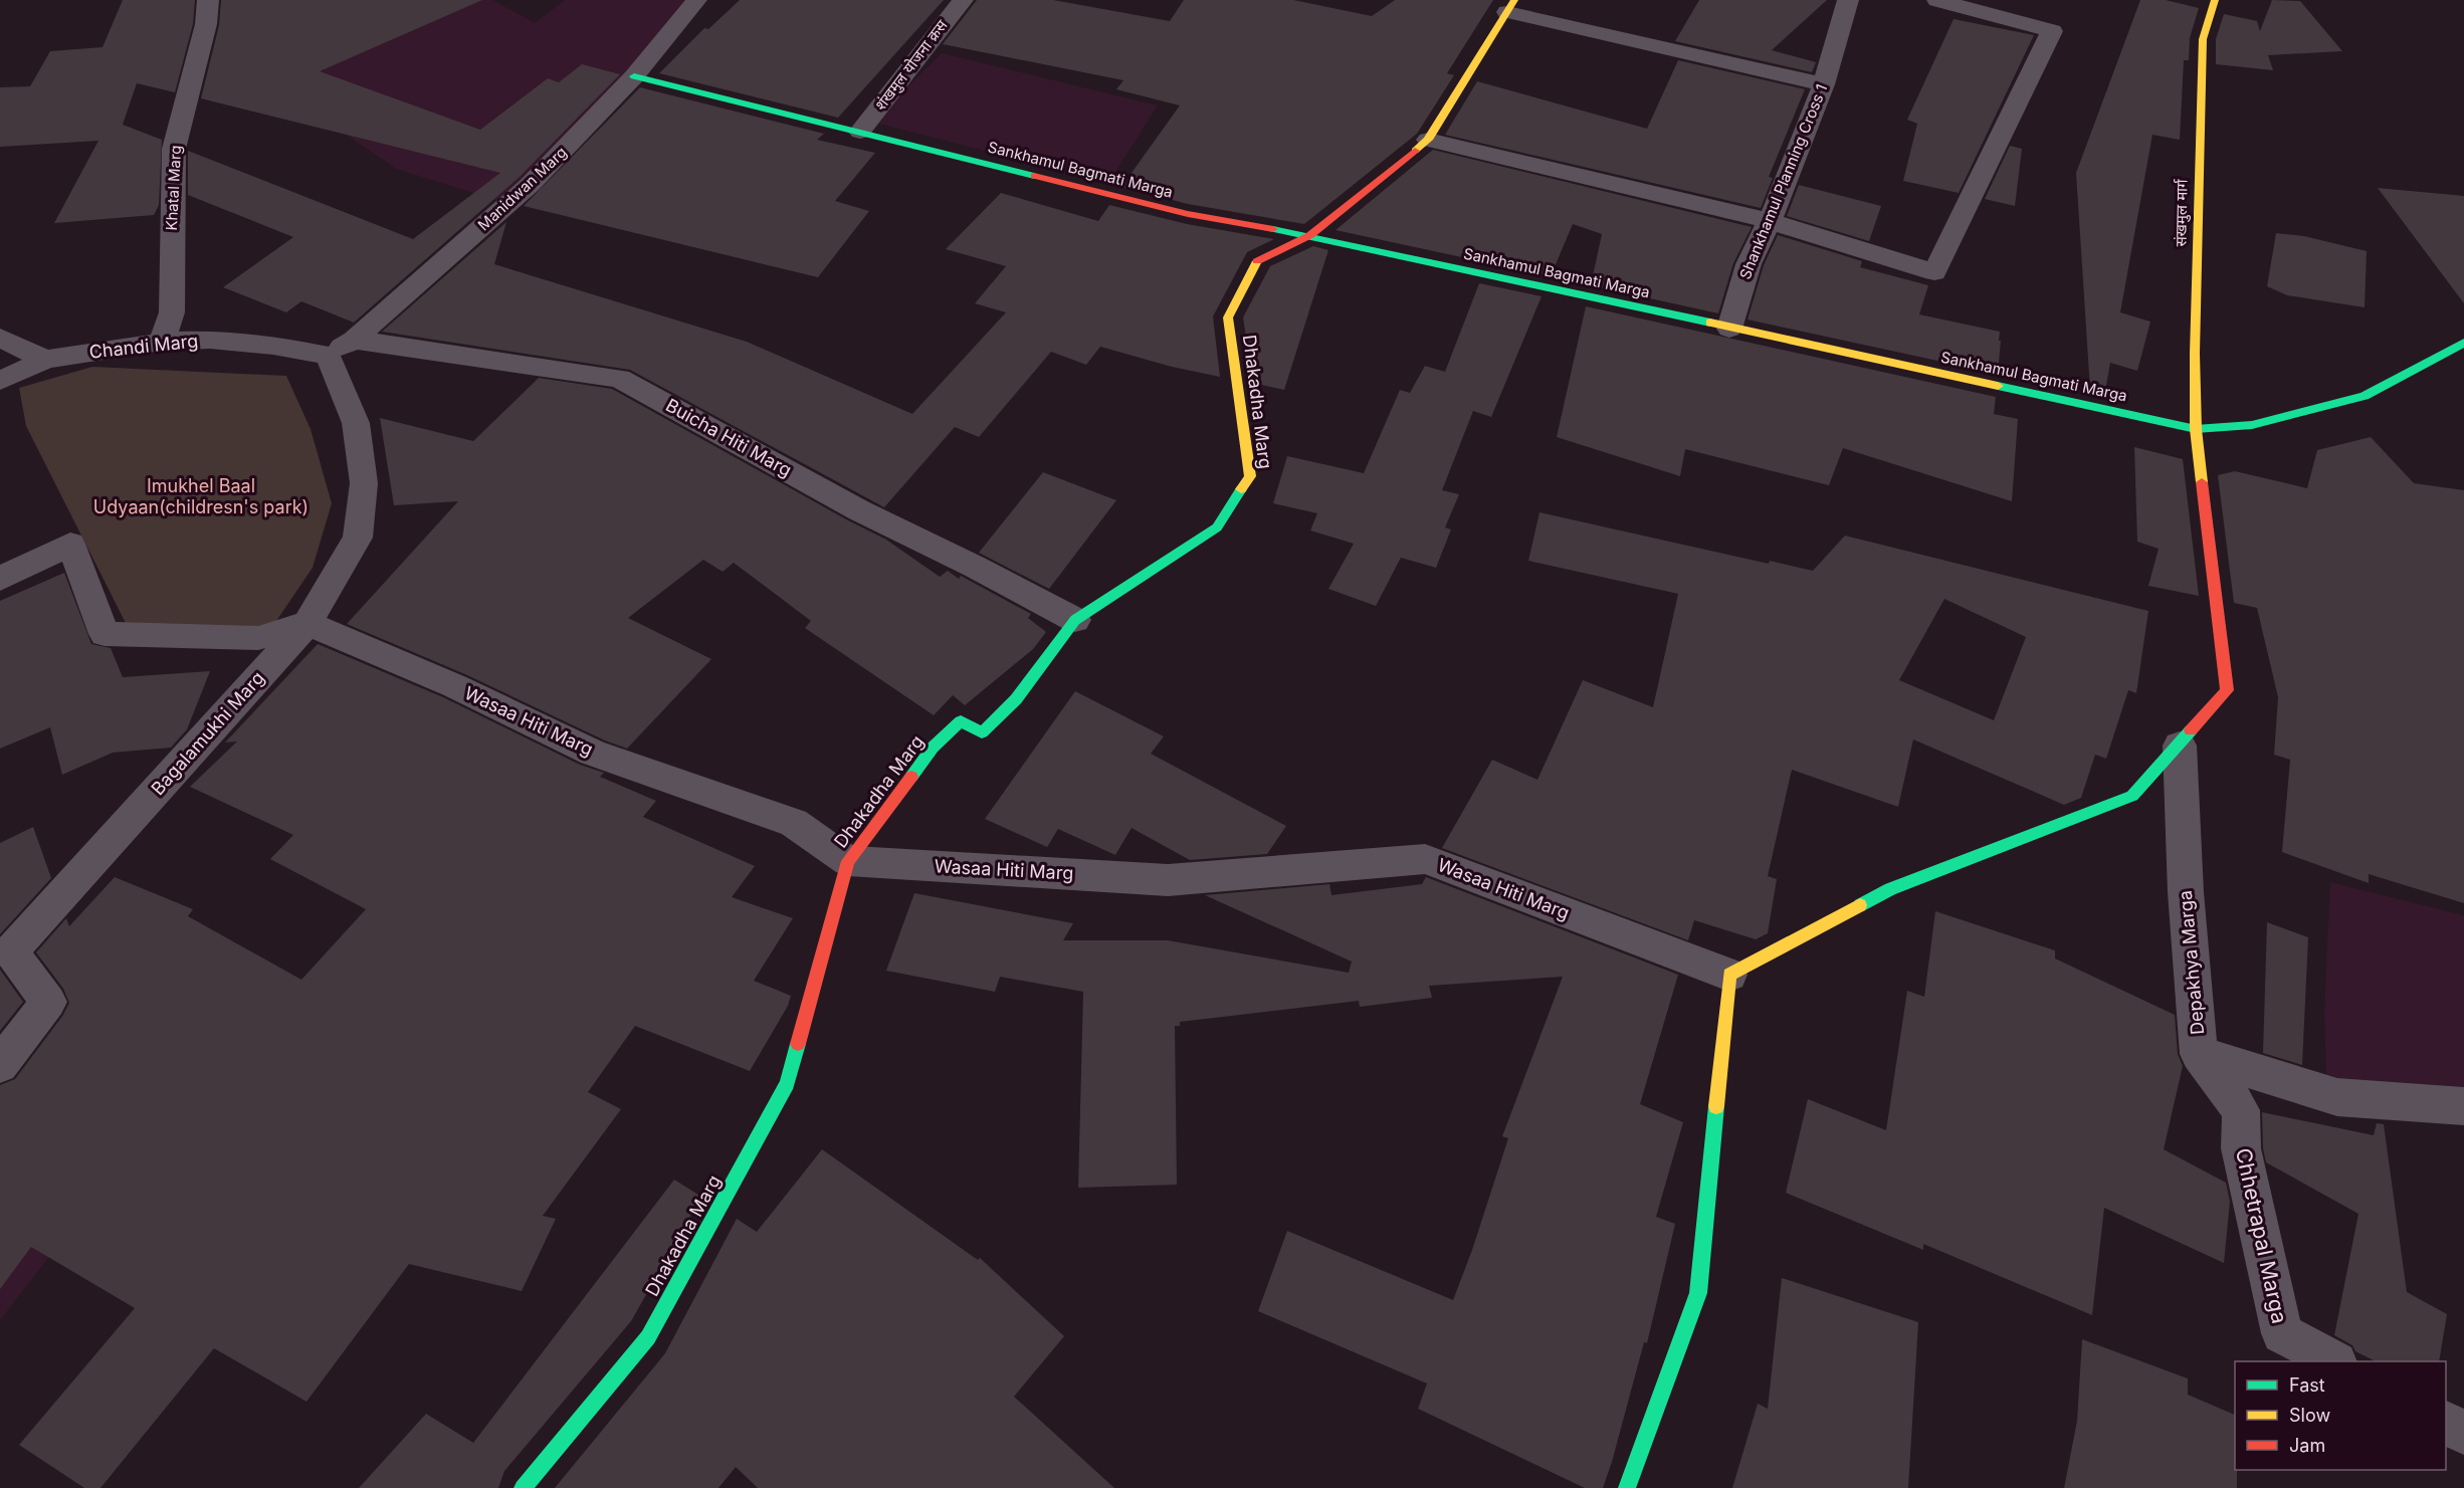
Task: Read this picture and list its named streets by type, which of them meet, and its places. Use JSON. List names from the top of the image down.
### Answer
{
  "streets": {
    "street": [
      "शंखमुल योजना क्रस",
      "Sankhamul Bagmati Marga",
      "Shankhamul Planning Cross 1",
      "Khatal Marg",
      "Manidwan Marg",
      "संखमुल मार्ग",
      "Chandi Marg",
      "Dhakadha Marg",
      "Buicha Hiti Marg",
      "Wasaa Hiti Marg",
      "Bagalamukhi Marg",
      "Depakhya Marga",
      "Chhetrapal Marga"
    ]
  },
  "crossings": [
    ["शंखमुल योजना क्रस", "Sankhamul Bagmati Marga"],
    ["Sankhamul Bagmati Marga", "Shankhamul Planning Cross 1"],
    ["Sankhamul Bagmati Marga", "Manidwan Marg"],
    ["Sankhamul Bagmati Marga", "संखमुल मार्ग"],
    ["Sankhamul Bagmati Marga", "Dhakadha Marg"],
    ["Khatal Marg", "Chandi Marg"],
    ["Manidwan Marg", "Chandi Marg"],
    ["Manidwan Marg", "Buicha Hiti Marg"],
    ["Manidwan Marg", "Bagalamukhi Marg"],
    ["संखमुल मार्ग", "Wasaa Hiti Marg"],
    ["संखमुल मार्ग", "Depakhya Marga"],
    ["Chandi Marg", "Buicha Hiti Marg"],
    ["Chandi Marg", "Bagalamukhi Marg"],
    ["Dhakadha Marg", "Buicha Hiti Marg"],
    ["Dhakadha Marg", "Wasaa Hiti Marg"],
    ["Buicha Hiti Marg", "Bagalamukhi Marg"],
    ["Wasaa Hiti Marg", "Bagalamukhi Marg"],
    ["Depakhya Marga", "Chhetrapal Marga"]
  ],
  "parks": ["Imukhel Baal Udyaan(childresn's park)"],
  "legend": ["Fast", "Slow", "Jam"]
}
